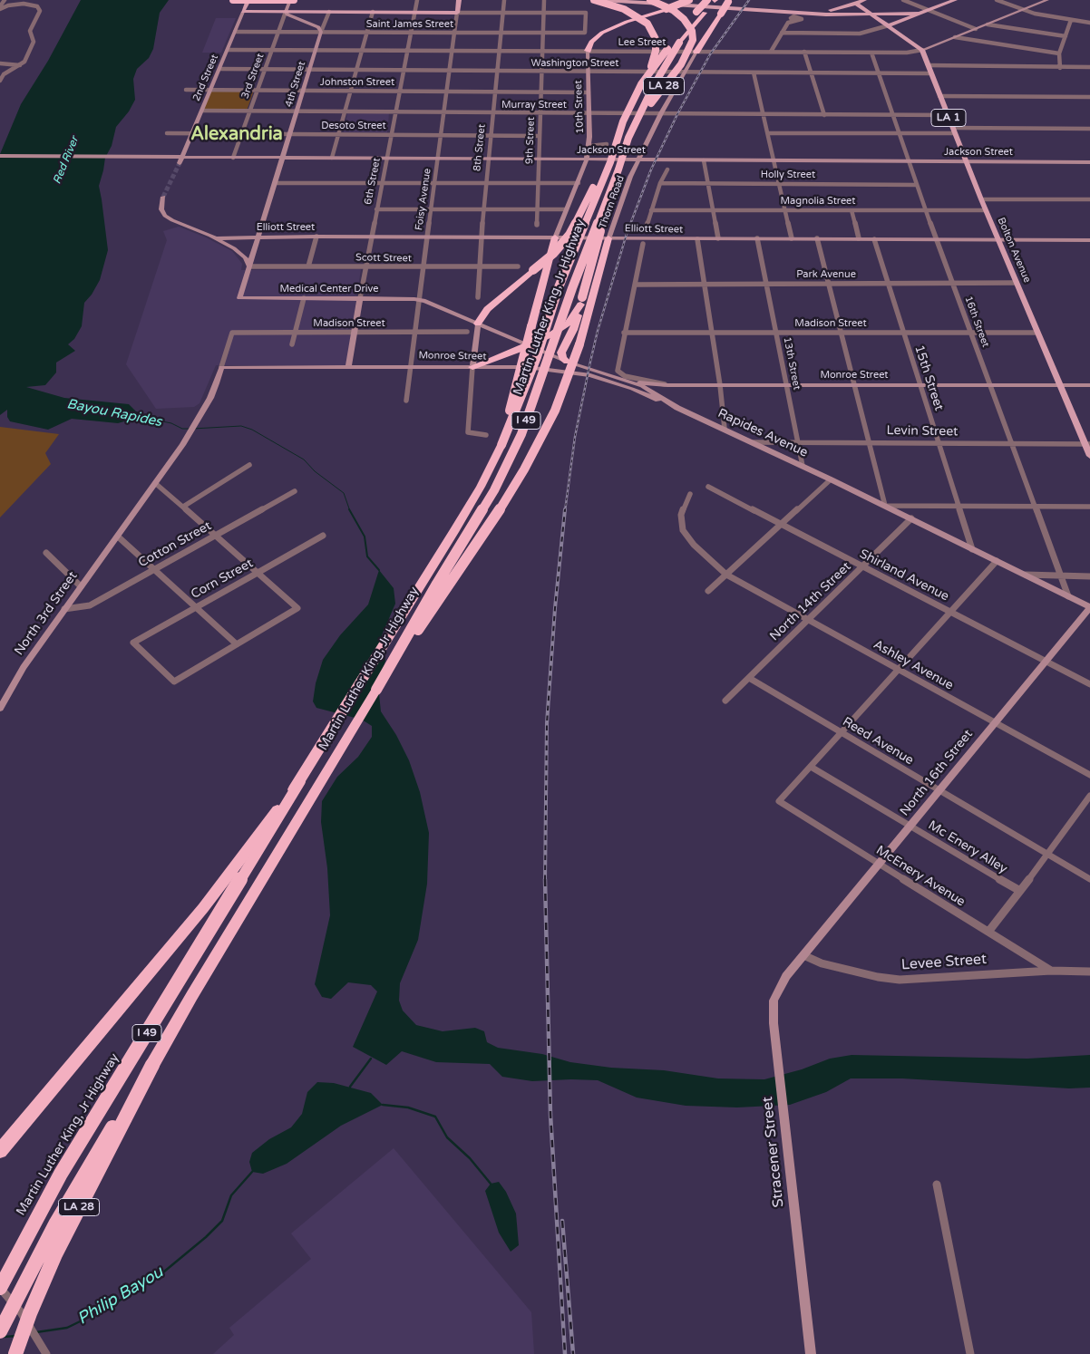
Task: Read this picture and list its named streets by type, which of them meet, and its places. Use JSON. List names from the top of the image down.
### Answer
{
  "streets": {
    "highway": ["LA 28", "Martin Luther King, Jr Highway", "I 49"],
    "main road": [
      "Lee Street",
      "3rd Street",
      "2nd Street",
      "4th Street",
      "10th Street",
      "LA 1",
      "Jackson Street",
      "6th Street",
      "Foisy Avenue",
      "Thorn Road",
      "Elliott Street",
      "Bolton Avenue",
      "Medical Center Drive",
      "Monroe Street",
      "Rapides Avenue",
      "North 3rd Street",
      "North 16th Street",
      "Stracener Street"
    ],
    "street": [
      "Saint James Street",
      "Washington Street",
      "Johnston Street",
      "Murray Street",
      "Desoto Street",
      "9th Street",
      "8th Street",
      "Holly Street",
      "Magnolia Street",
      "Scott Street",
      "Park Avenue",
      "16th Street",
      "Madison Street",
      "13th Street",
      "15th Street",
      "Levin Street",
      "Cotton Street",
      "Shirland Avenue",
      "Corn Street",
      "North 14th Street",
      "Ashley Avenue",
      "Reed Avenue",
      "Mc Enery Alley",
      "McEnery Avenue",
      "Levee Street"
    ]
  },
  "crossings": [
    ["Saint James Street", "3rd Street"],
    ["Saint James Street", "2nd Street"],
    ["Saint James Street", "4th Street"],
    ["Saint James Street", "9th Street"],
    ["Saint James Street", "8th Street"],
    ["Saint James Street", "6th Street"],
    ["Saint James Street", "Foisy Avenue"],
    ["Lee Street", "3rd Street"],
    ["Lee Street", "2nd Street"],
    ["Lee Street", "4th Street"],
    ["Lee Street", "10th Street"],
    ["Lee Street", "9th Street"],
    ["Lee Street", "8th Street"],
    ["Lee Street", "6th Street"],
    ["Lee Street", "Foisy Avenue"],
    ["Lee Street", "Thorn Road"],
    ["Lee Street", "Bolton Avenue"],
    ["Lee Street", "16th Street"],
    ["Washington Street", "3rd Street"],
    ["Washington Street", "2nd Street"],
    ["Washington Street", "4th Street"],
    ["Washington Street", "10th Street"],
    ["Washington Street", "9th Street"],
    ["Washington Street", "8th Street"],
    ["Washington Street", "6th Street"],
    ["Washington Street", "Foisy Avenue"],
    ["Washington Street", "Thorn Road"],
    ["Washington Street", "Bolton Avenue"],
    ["Washington Street", "16th Street"],
    ["3rd Street", "Johnston Street"],
    ["3rd Street", "Murray Street"],
    ["3rd Street", "Desoto Street"],
    ["3rd Street", "Jackson Street"],
    ["2nd Street", "Johnston Street"],
    ["2nd Street", "Murray Street"],
    ["2nd Street", "Desoto Street"],
    ["2nd Street", "Jackson Street"],
    ["Johnston Street", "4th Street"],
    ["Johnston Street", "8th Street"],
    ["Johnston Street", "6th Street"],
    ["Johnston Street", "Foisy Avenue"],
    ["4th Street", "Murray Street"],
    ["4th Street", "Desoto Street"],
    ["4th Street", "Jackson Street"],
    ["4th Street", "Elliott Street"],
    ["4th Street", "Scott Street"],
    ["4th Street", "Medical Center Drive"],
    ["LA 28", "Martin Luther King, Jr Highway"],
    ["Murray Street", "10th Street"],
    ["Murray Street", "9th Street"],
    ["Murray Street", "8th Street"],
    ["Murray Street", "6th Street"],
    ["Murray Street", "Foisy Avenue"],
    ["Murray Street", "Thorn Road"],
    ["Murray Street", "Bolton Avenue"],
    ["Murray Street", "16th Street"],
    ["10th Street", "Jackson Street"],
    ["10th Street", "Elliott Street"],
    ["Desoto Street", "9th Street"],
    ["Desoto Street", "8th Street"],
    ["Desoto Street", "6th Street"],
    ["Desoto Street", "Foisy Avenue"],
    ["9th Street", "Jackson Street"],
    ["8th Street", "Jackson Street"],
    ["8th Street", "Elliott Street"],
    ["8th Street", "Scott Street"],
    ["Jackson Street", "6th Street"],
    ["Jackson Street", "Foisy Avenue"],
    ["Jackson Street", "Thorn Road"],
    ["Jackson Street", "Bolton Avenue"],
    ["Jackson Street", "16th Street"],
    ["Holly Street", "16th Street"],
    ["6th Street", "Elliott Street"],
    ["6th Street", "Scott Street"],
    ["6th Street", "Medical Center Drive"],
    ["6th Street", "Madison Street"],
    ["6th Street", "Monroe Street"],
    ["Foisy Avenue", "Elliott Street"],
    ["Foisy Avenue", "Scott Street"],
    ["Foisy Avenue", "Medical Center Drive"],
    ["Foisy Avenue", "Madison Street"],
    ["Foisy Avenue", "Monroe Street"],
    ["Foisy Avenue", "Rapides Avenue"],
    ["Magnolia Street", "Bolton Avenue"],
    ["Magnolia Street", "16th Street"],
    ["Thorn Road", "Elliott Street"],
    ["Elliott Street", "Bolton Avenue"],
    ["Elliott Street", "Scott Street"],
    ["Elliott Street", "16th Street"],
    ["Elliott Street", "13th Street"],
    ["Elliott Street", "15th Street"],
    ["Bolton Avenue", "Park Avenue"],
    ["Bolton Avenue", "Madison Street"],
    ["Bolton Avenue", "Monroe Street"],
    ["Bolton Avenue", "Levin Street"],
    ["Park Avenue", "16th Street"],
    ["Park Avenue", "13th Street"],
    ["Park Avenue", "15th Street"],
    ["Medical Center Drive", "Rapides Avenue"],
    ["16th Street", "Madison Street"],
    ["16th Street", "Monroe Street"],
    ["16th Street", "Levin Street"],
    ["16th Street", "Rapides Avenue"],
    ["Madison Street", "Monroe Street"],
    ["Madison Street", "13th Street"],
    ["Madison Street", "15th Street"],
    ["Monroe Street", "13th Street"],
    ["Monroe Street", "15th Street"],
    ["Monroe Street", "Rapides Avenue"],
    ["13th Street", "Levin Street"],
    ["13th Street", "Rapides Avenue"],
    ["15th Street", "Levin Street"],
    ["15th Street", "Rapides Avenue"],
    ["Levin Street", "Rapides Avenue"],
    ["Rapides Avenue", "North 14th Street"],
    ["Rapides Avenue", "North 16th Street"],
    ["Cotton Street", "North 3rd Street"],
    ["Shirland Avenue", "North 14th Street"],
    ["Shirland Avenue", "North 16th Street"],
    ["North 14th Street", "Ashley Avenue"],
    ["North 14th Street", "Reed Avenue"],
    ["Ashley Avenue", "North 16th Street"],
    ["Reed Avenue", "North 16th Street"],
    ["North 16th Street", "Mc Enery Alley"],
    ["North 16th Street", "McEnery Avenue"],
    ["North 16th Street", "Levee Street"],
    ["North 16th Street", "Stracener Street"],
    ["Mc Enery Alley", "McEnery Avenue"],
    ["McEnery Avenue", "Levee Street"],
    ["Levee Street", "Stracener Street"]
  ],
  "districts": ["Alexandria"],
  "water": ["Red River", "Bayou Rapides", "Philip Bayou"]
}
